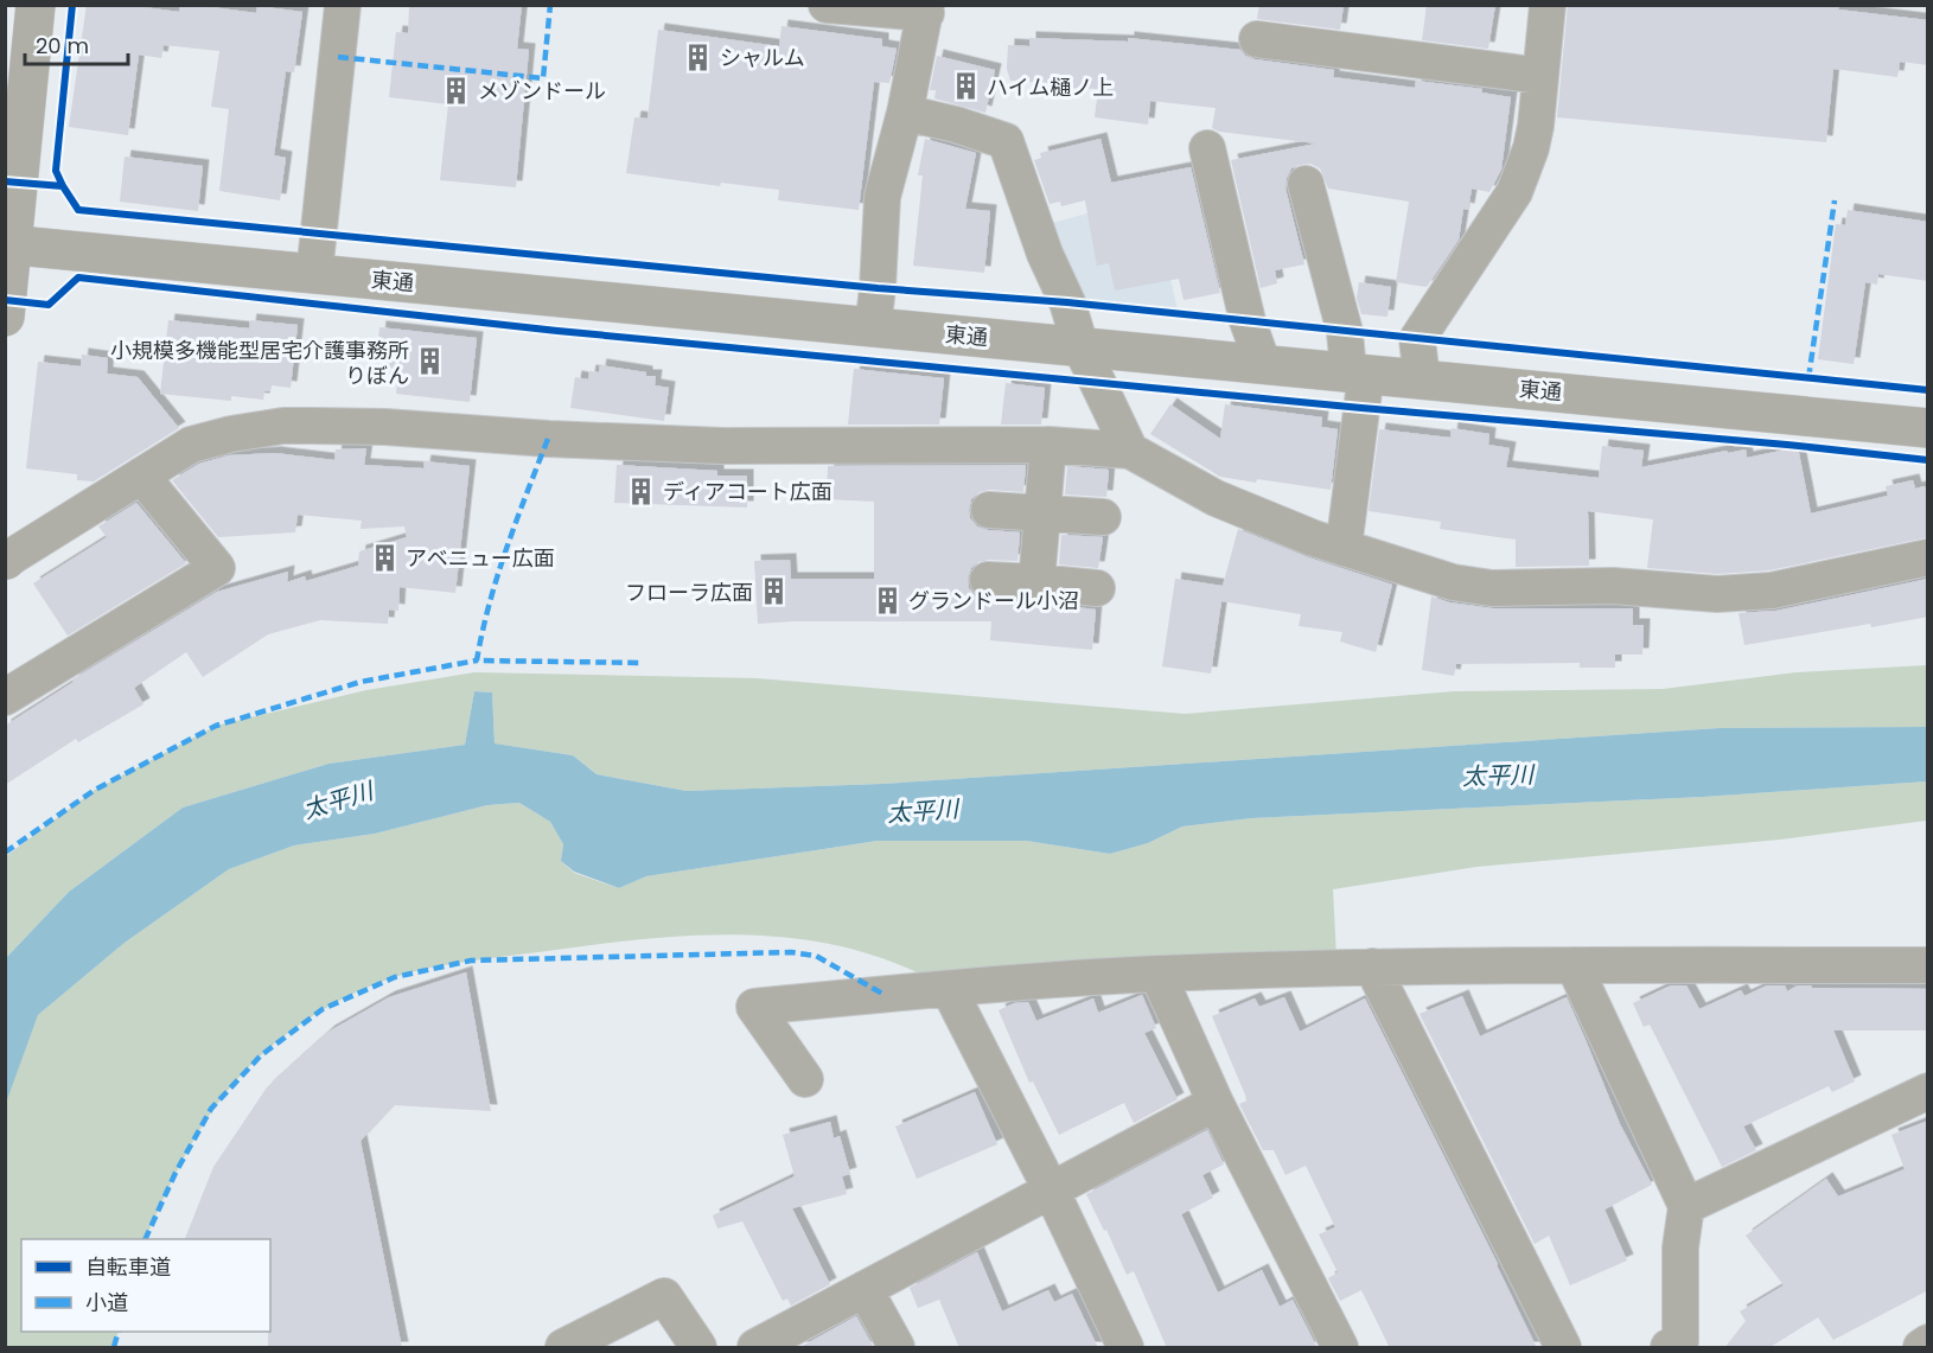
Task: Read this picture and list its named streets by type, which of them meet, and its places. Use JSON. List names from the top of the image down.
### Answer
{
  "streets": {
    "street": ["東通"]
  },
  "water": ["太平川"],
  "places": {
    "building": [
      "シャルム",
      "ハイム樋ノ上",
      "メゾンドール",
      "小規模多機能型居宅介護事務所 りぼん",
      "ディアコート広面",
      "アベニュー広面",
      "フローラ広面",
      "グランドール小沼"
    ]
  },
  "legend": ["自転車道", "小道"],
  "scale_bar": "20 m"
}
